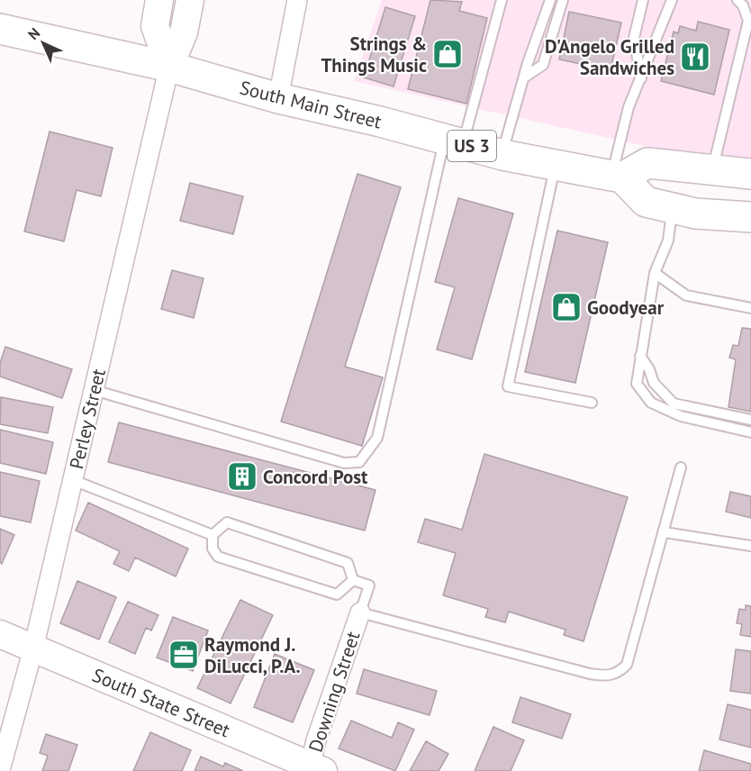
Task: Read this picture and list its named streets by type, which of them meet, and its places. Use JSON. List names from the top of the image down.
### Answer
{
  "streets": {
    "main road": ["South Main Street", "US 3"],
    "street": ["Perley Street", "Downing Street", "South State Street"]
  },
  "crossings": [
    ["South Main Street", "Perley Street"],
    ["Perley Street", "South State Street"],
    ["Downing Street", "South State Street"]
  ],
  "places": {
    "shop": ["Strings & Things Music", "Goodyear"],
    "restaurant": ["D'Angelo Grilled Sandwiches"],
    "building": ["Concord Post"],
    "office": ["Raymond J. DiLucci, P.A."]
  },
  "north": "top left"
}
